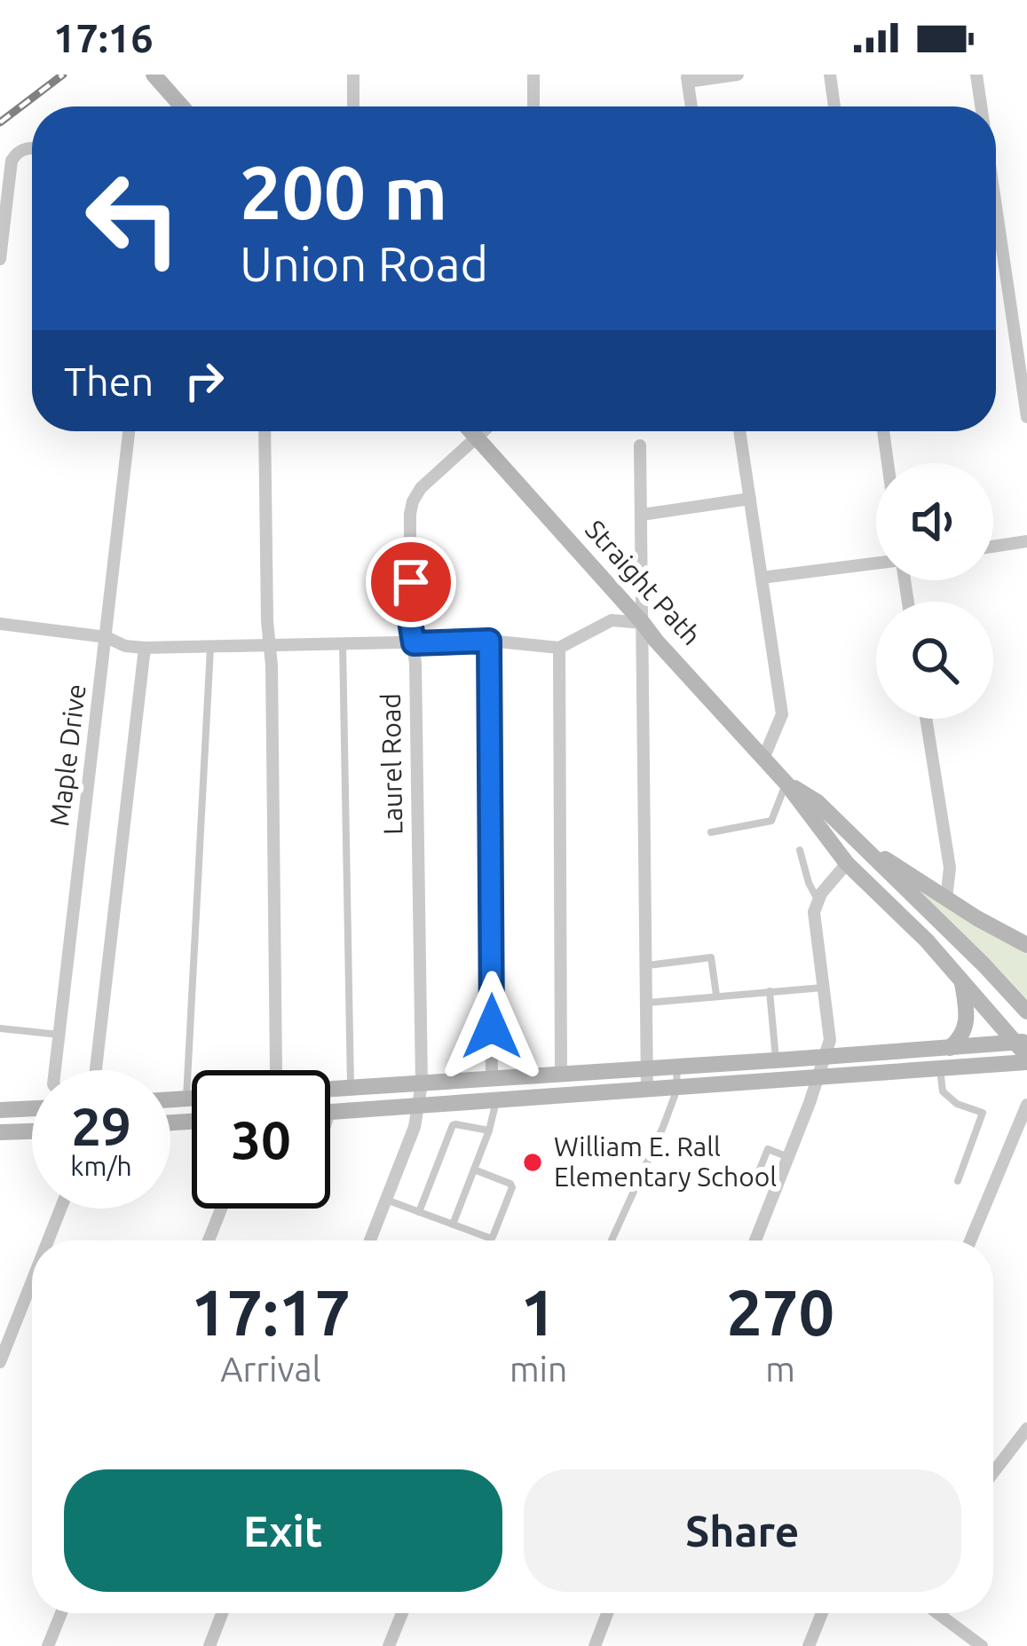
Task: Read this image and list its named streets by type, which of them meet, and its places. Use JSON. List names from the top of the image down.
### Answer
{
  "streets": {
    "main road": ["Straight Path"],
    "street": ["Maple Drive", "Laurel Road"]
  },
  "crossings": [
    ["Straight Path", "Laurel Road"]
  ],
  "places": ["William E. Rall Elementary School"],
  "page": {
    "status": "17:16",
    "turn": ["200 m", "Union Road"],
    "then": "Then",
    "speed": "29 km/h",
    "limit": "30",
    "eta": [
      "17:17",
      "Arrival",
      "1",
      "min",
      "270",
      "m"
    ],
    "buttons": ["Exit", "Share"]
  }
}
